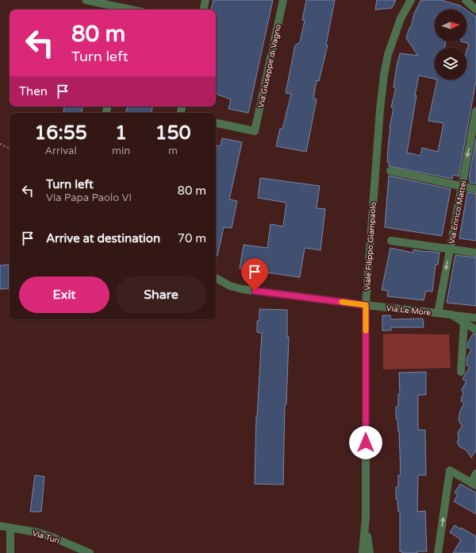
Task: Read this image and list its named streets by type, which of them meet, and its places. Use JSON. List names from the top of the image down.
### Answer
{
  "streets": {
    "street": [
      "Via Giuseppe di Vagno",
      "Via Enrico Mattei",
      "Viale Filippo Giampaolo",
      "Via Le More",
      "Via Turi"
    ]
  },
  "crossings": [
    ["Via Enrico Mattei", "Via Le More"],
    ["Viale Filippo Giampaolo", "Via Le More"]
  ],
  "one_way": ["Via Enrico Mattei"],
  "north": "right",
  "page": {
    "turn": ["80 m", "Turn left"],
    "then": "Then",
    "eta": [
      "16:55",
      "Arrival",
      "1",
      "min",
      "150",
      "m"
    ],
    "list": [
      {
        "name": "Turn left",
        "note": "Via Papa Paolo VI",
        "value": "80 m"
      },
      {
        "name": "Arrive at destination",
        "value": "70 m"
      }
    ],
    "buttons": ["Exit", "Share"]
  }
}
